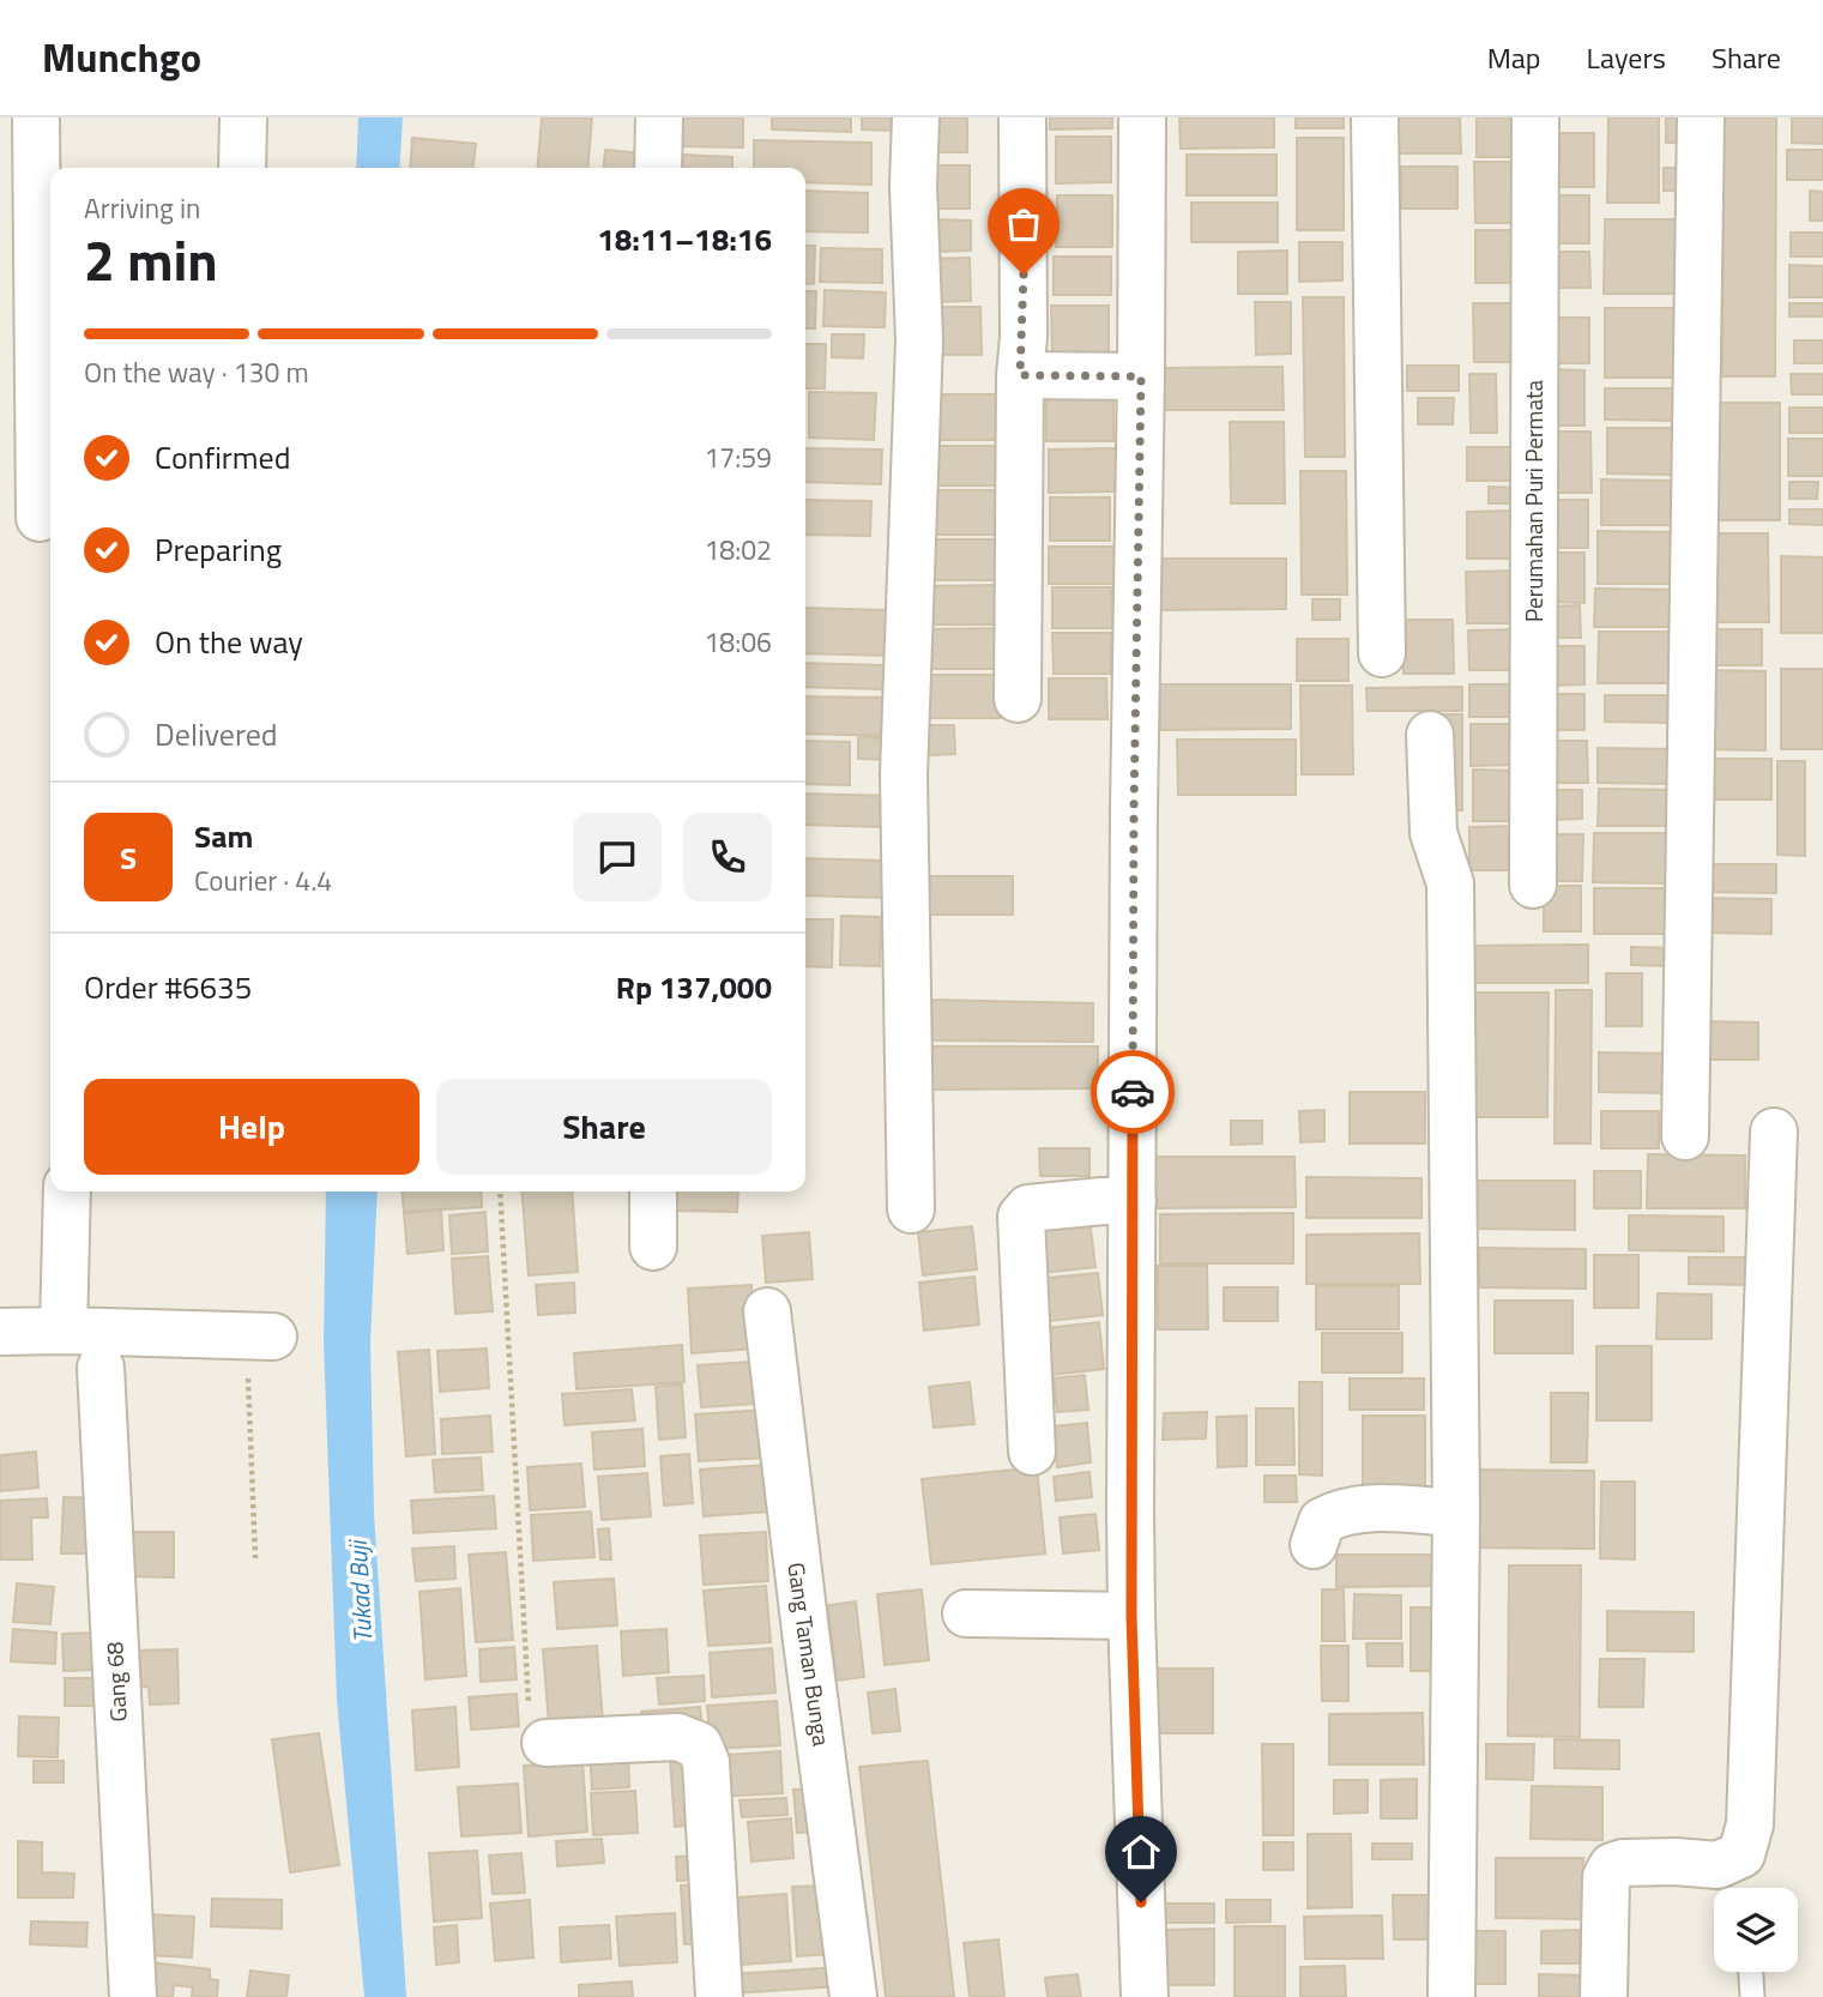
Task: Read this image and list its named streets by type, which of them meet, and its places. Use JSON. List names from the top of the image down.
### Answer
{
  "streets": {
    "street": ["Perumahan Puri Permata", "Gang Taman Bunga", "Gang 68"]
  },
  "water": ["Tukad Buji"],
  "page": {
    "header": "Munchgo",
    "nav": ["Map", "Layers", "Share"],
    "heading": ["2 min", "Arriving in", "18:11–18:16"],
    "panel": [
      "Sam",
      "Courier · 4.4",
      "Order #6635",
      "Rp 137,000"
    ],
    "bar": "On the way · 130 m",
    "list": [
      ["Confirmed", "17:59"],
      ["Preparing", "18:02"],
      ["On the way", "18:06"],
      "Delivered"
    ],
    "round": "S",
    "buttons": ["Help", "Share"]
  }
}
